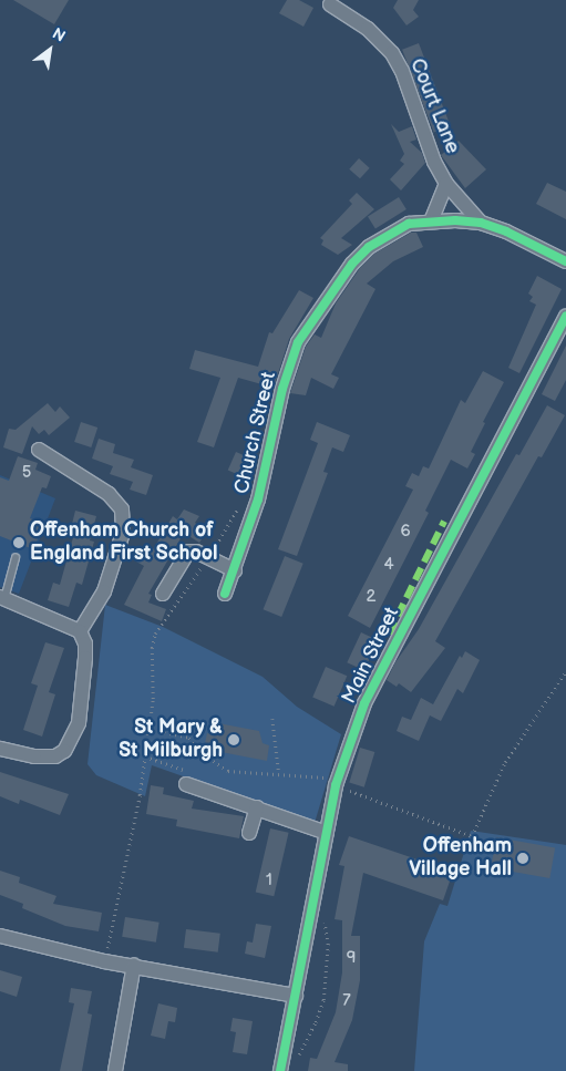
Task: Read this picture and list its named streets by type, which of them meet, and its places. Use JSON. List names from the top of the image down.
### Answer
{
  "streets": {
    "street": ["Court Lane", "Church Street", "Main Street"]
  },
  "crossings": [
    ["Court Lane", "Church Street"]
  ],
  "places": ["Offenham Church of England First School", "St Mary & St Milburgh", "Offenham Village Hall"],
  "house_numbers": [
    "5",
    "6",
    "4",
    "2",
    "1",
    "9",
    "7"
  ],
  "north": "top right"
}
